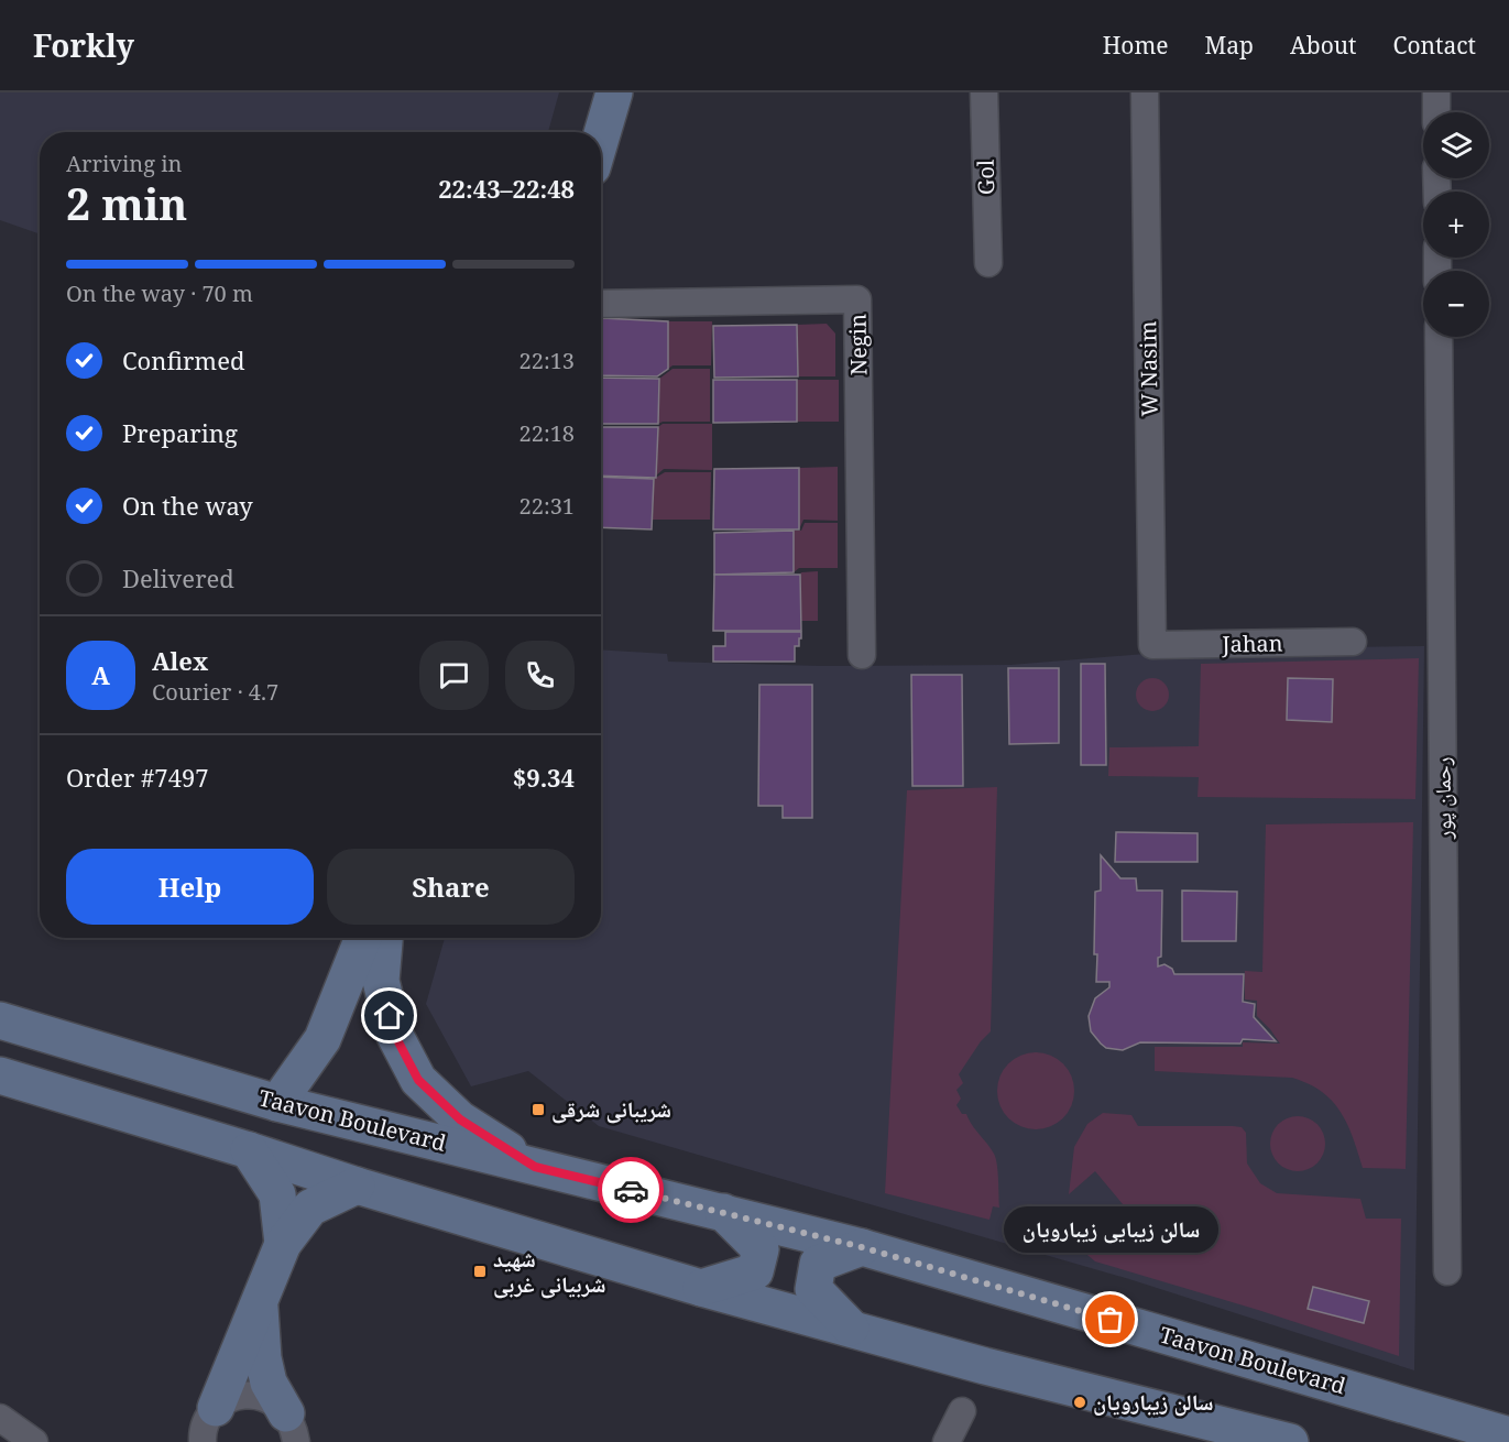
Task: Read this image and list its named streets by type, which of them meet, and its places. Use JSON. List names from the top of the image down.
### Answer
{
  "streets": {
    "main road": ["Taavon Boulevard"],
    "street": [
      "Gol",
      "Negin",
      "W Nasim",
      "Jahan",
      "رحمان پور"
    ]
  },
  "crossings": [
    ["W Nasim", "Jahan"]
  ],
  "places": {
    "transit": ["شریبانی شرقی", "شهید شربیانی غربی"],
    "other": ["سالن زیبایی زیبارویان", "سالن زیبارویان"]
  },
  "page": {
    "header": "Forkly",
    "nav": [
      "Home",
      "Map",
      "About",
      "Contact"
    ],
    "map_buttons": ["+", "−"],
    "heading": ["2 min", "Arriving in", "22:43–22:48"],
    "panel": [
      "Alex",
      "Courier · 4.7",
      "Order #7497",
      "$9.34"
    ],
    "bar": "On the way · 70 m",
    "list": [
      ["Confirmed", "22:13"],
      ["Preparing", "22:18"],
      ["On the way", "22:31"],
      "Delivered"
    ],
    "round": "A",
    "buttons": ["Help", "Share"],
    "bubble": "سالن زیبایی زیبارویان"
  }
}
